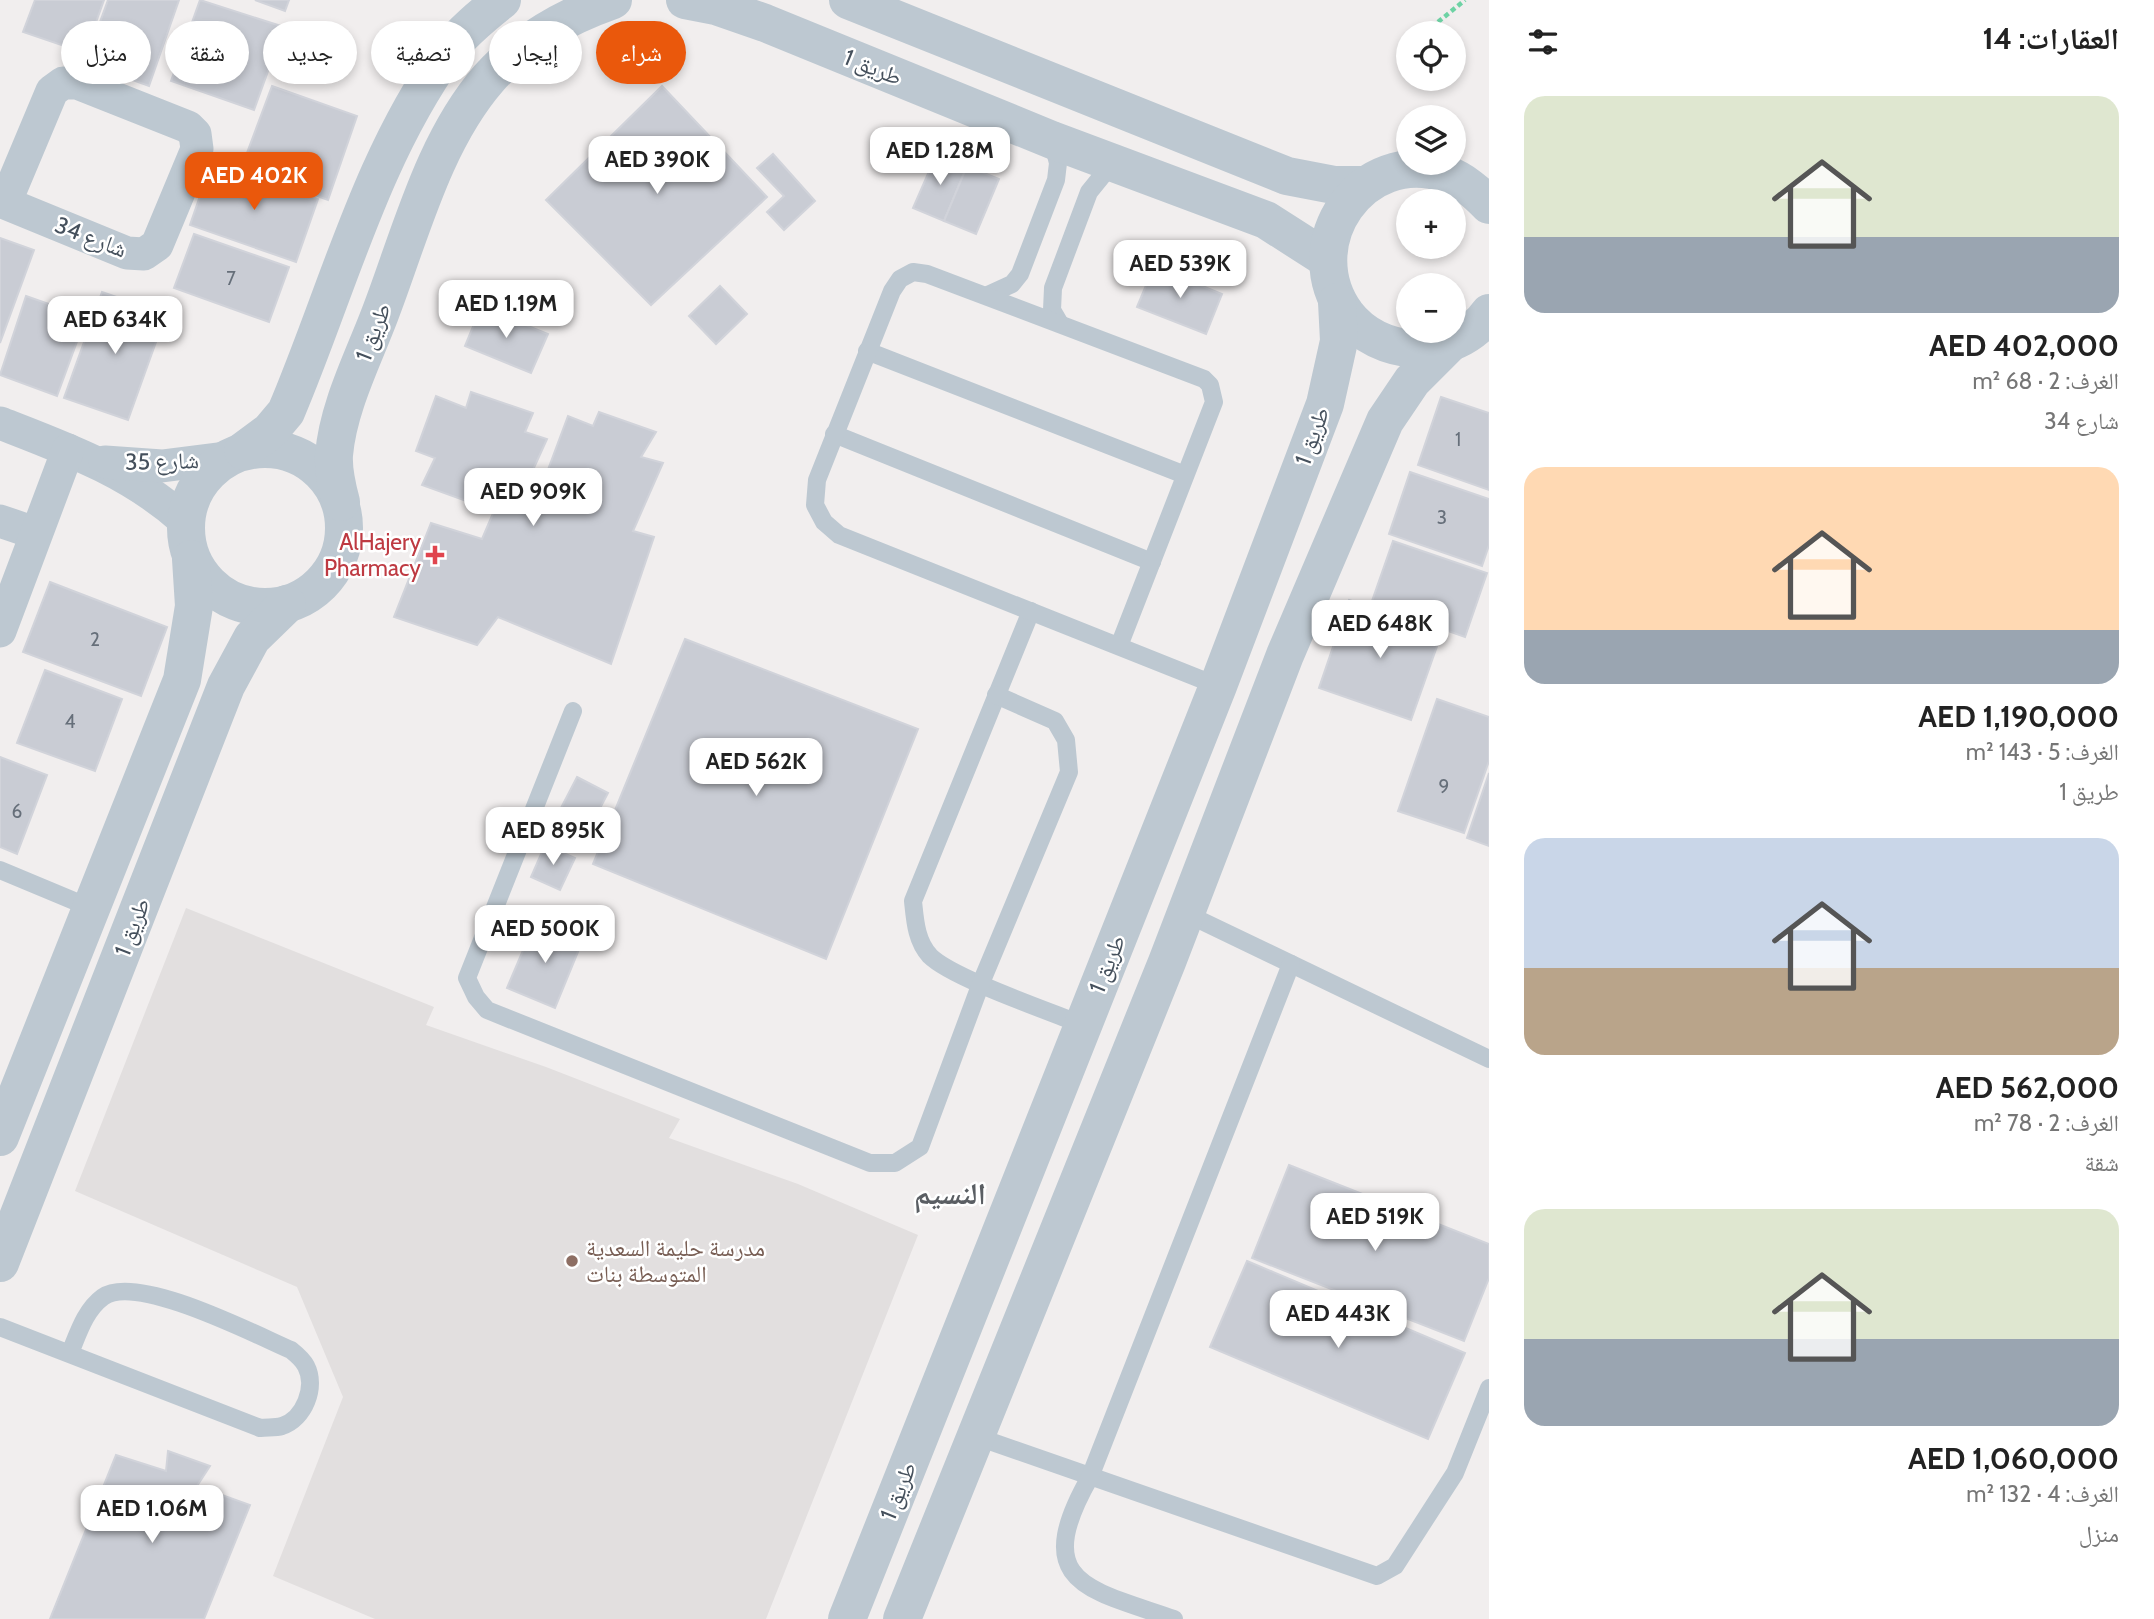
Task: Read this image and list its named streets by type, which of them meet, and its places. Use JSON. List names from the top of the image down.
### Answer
{
  "streets": {
    "street": ["طريق 1", "شارع 34", "شارع 35"]
  },
  "crossings": [
    ["طريق 1", "شارع 35"]
  ],
  "districts": ["النسيم"],
  "places": {
    "health": ["AlHajery Pharmacy"],
    "other": ["مدرسة حليمة السعدية المتوسطة بنات"]
  },
  "house_numbers": [
    "7",
    "1",
    "3",
    "2",
    "4",
    "9",
    "6"
  ],
  "page": {
    "heading": "العقارات: 14",
    "map_buttons": ["+", "−"],
    "chip": [
      "شراء",
      "إيجار",
      "تصفية",
      "جديد",
      "شقة",
      "منزل"
    ],
    "list": [
      {
        "name": "AED 402,000",
        "note": "الغرف: 2 · 68 m² · شارع 34"
      },
      {
        "name": "AED 1,190,000",
        "note": "الغرف: 5 · 143 m² · طريق 1"
      },
      {
        "name": "AED 562,000",
        "note": "الغرف: 2 · 78 m² · شقة"
      },
      {
        "name": "AED 1,060,000",
        "note": "الغرف: 4 · 132 m² · منزل"
      }
    ],
    "price": [
      "AED 1.28M",
      "AED 390K",
      "AED 402K",
      "AED 539K",
      "AED 1.19M",
      "AED 634K",
      "AED 909K",
      "AED 648K",
      "AED 562K",
      "AED 895K",
      "AED 500K",
      "AED 519K",
      "AED 443K",
      "AED 1.06M"
    ]
  }
}
